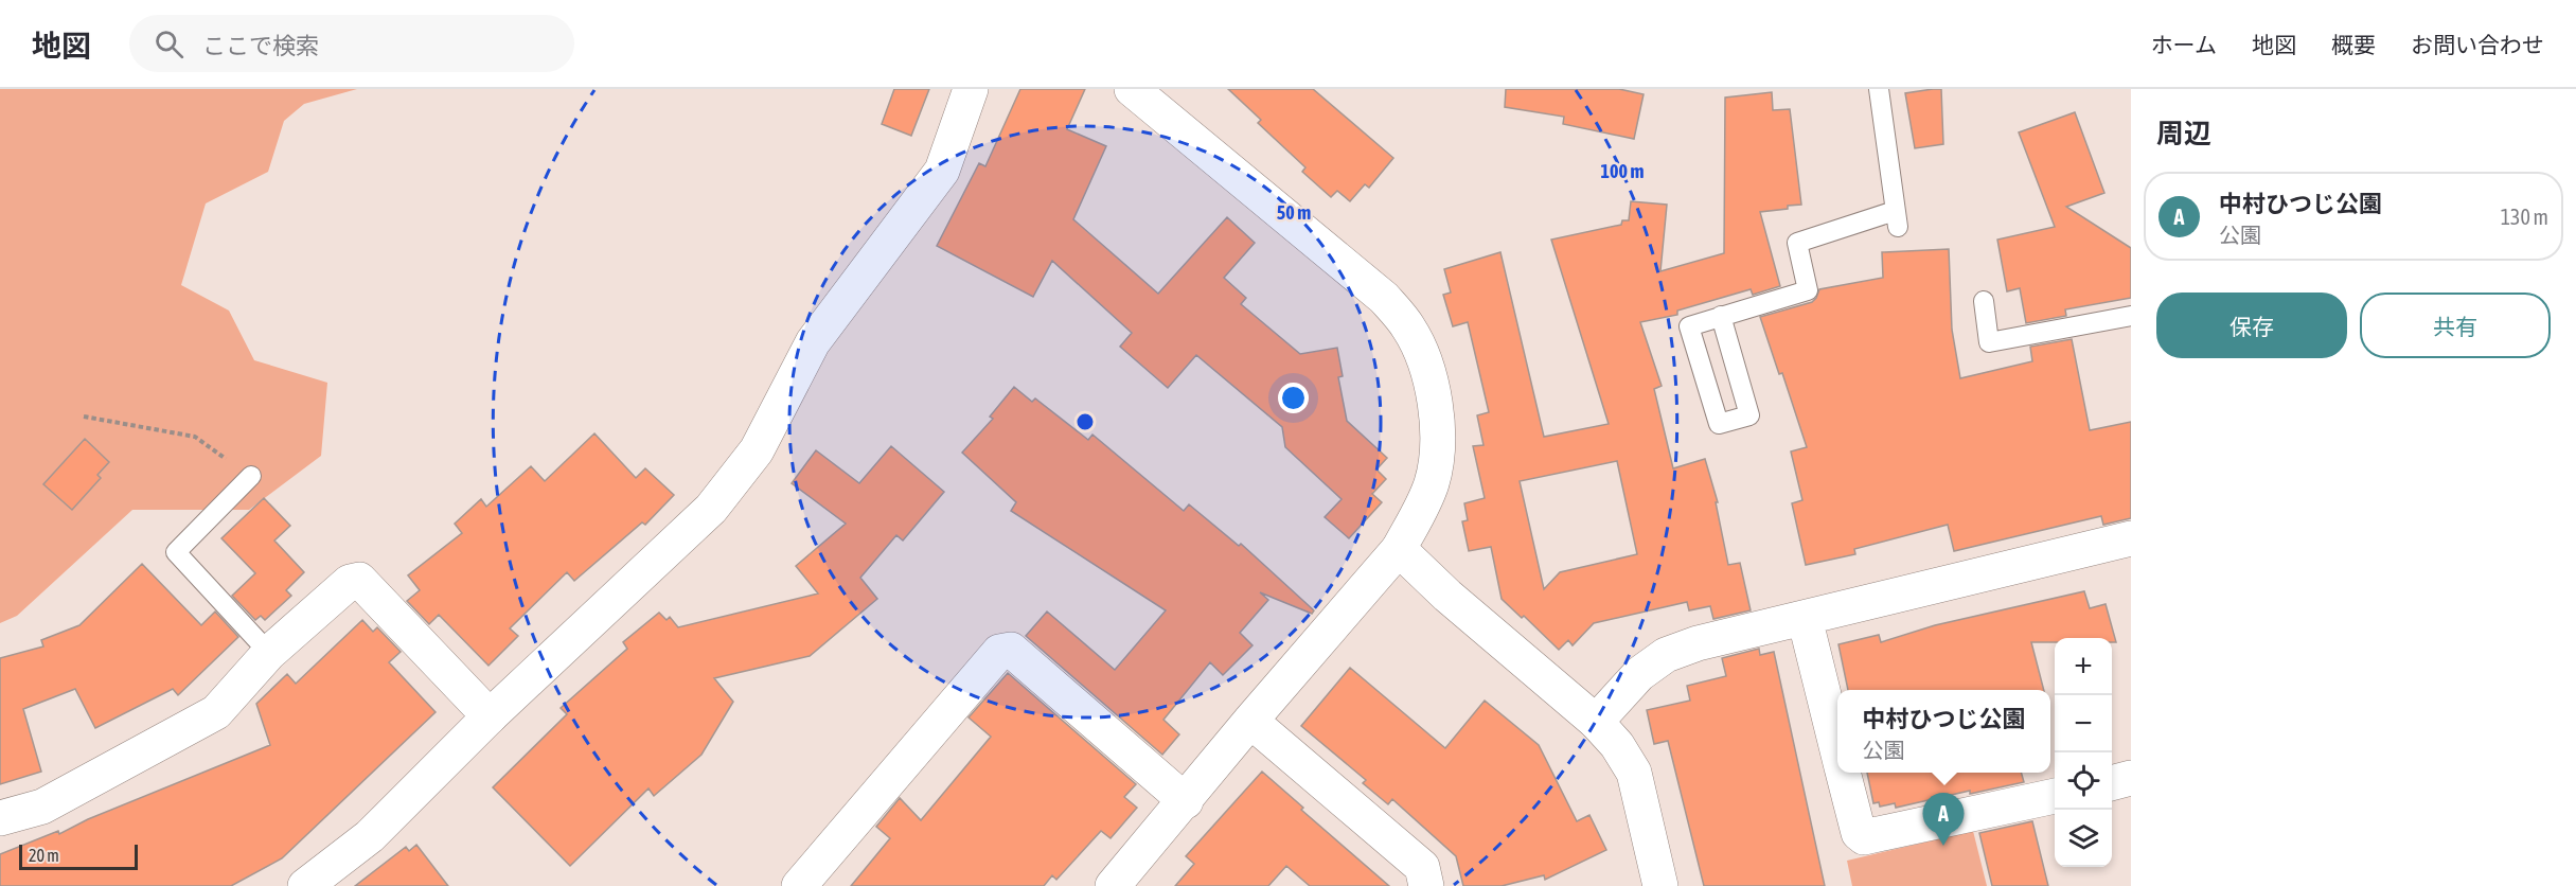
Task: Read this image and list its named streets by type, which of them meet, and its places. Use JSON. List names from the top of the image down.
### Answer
{
  "scale_bar": "20 m",
  "page": {
    "header": "地図",
    "search": "ここで検索",
    "nav": [
      "ホーム",
      "地図",
      "概要",
      "お問い合わせ"
    ],
    "heading": "周辺",
    "list": [
      {
        "mark": "A",
        "name": "中村ひつじ公園",
        "note": "公園",
        "value": "130 m"
      }
    ],
    "buttons": ["保存", "共有"],
    "map_buttons": ["+", "−"],
    "popup": ["中村ひつじ公園", "公園"],
    "pins": "A",
    "scale": "20 m"
  },
  "rings": ["100 m", "50 m"]
}
